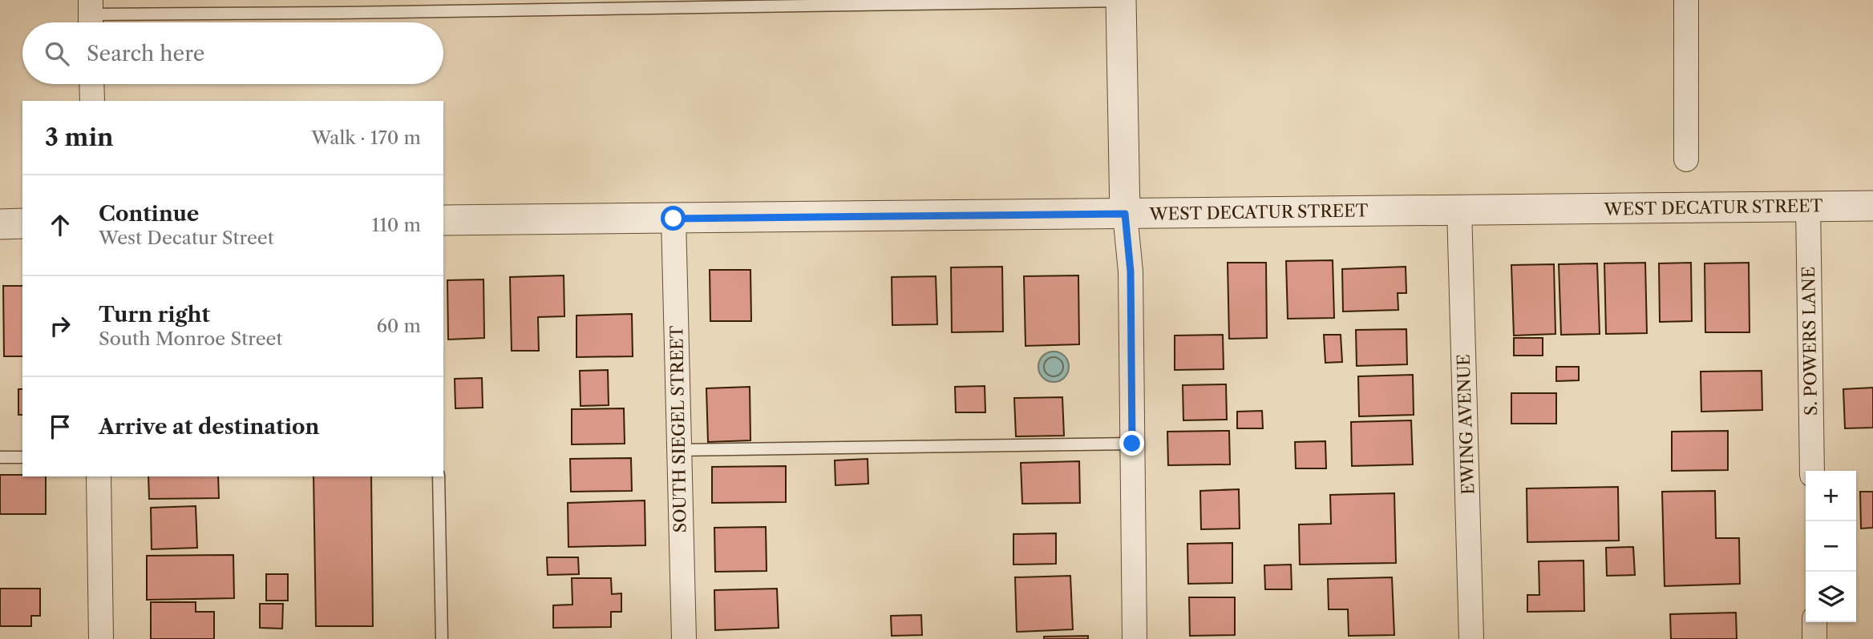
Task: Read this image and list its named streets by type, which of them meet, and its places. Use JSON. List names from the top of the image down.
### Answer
{
  "streets": {
    "street": [
      "WEST DECATUR STREET",
      "S. POWERS LANE",
      "EWING AVENUE",
      "SOUTH SIEGEL STREET"
    ]
  },
  "crossings": [
    ["WEST DECATUR STREET", "S. POWERS LANE"],
    ["WEST DECATUR STREET", "EWING AVENUE"],
    ["WEST DECATUR STREET", "SOUTH SIEGEL STREET"]
  ],
  "page": {
    "search": "Search here",
    "heading": ["3 min", "Walk · 170 m"],
    "list": [
      ["Continue", "West Decatur Street", "110 m"],
      ["Turn right", "South Monroe Street", "60 m"],
      "Arrive at destination"
    ],
    "map_buttons": ["+", "−"]
  }
}
